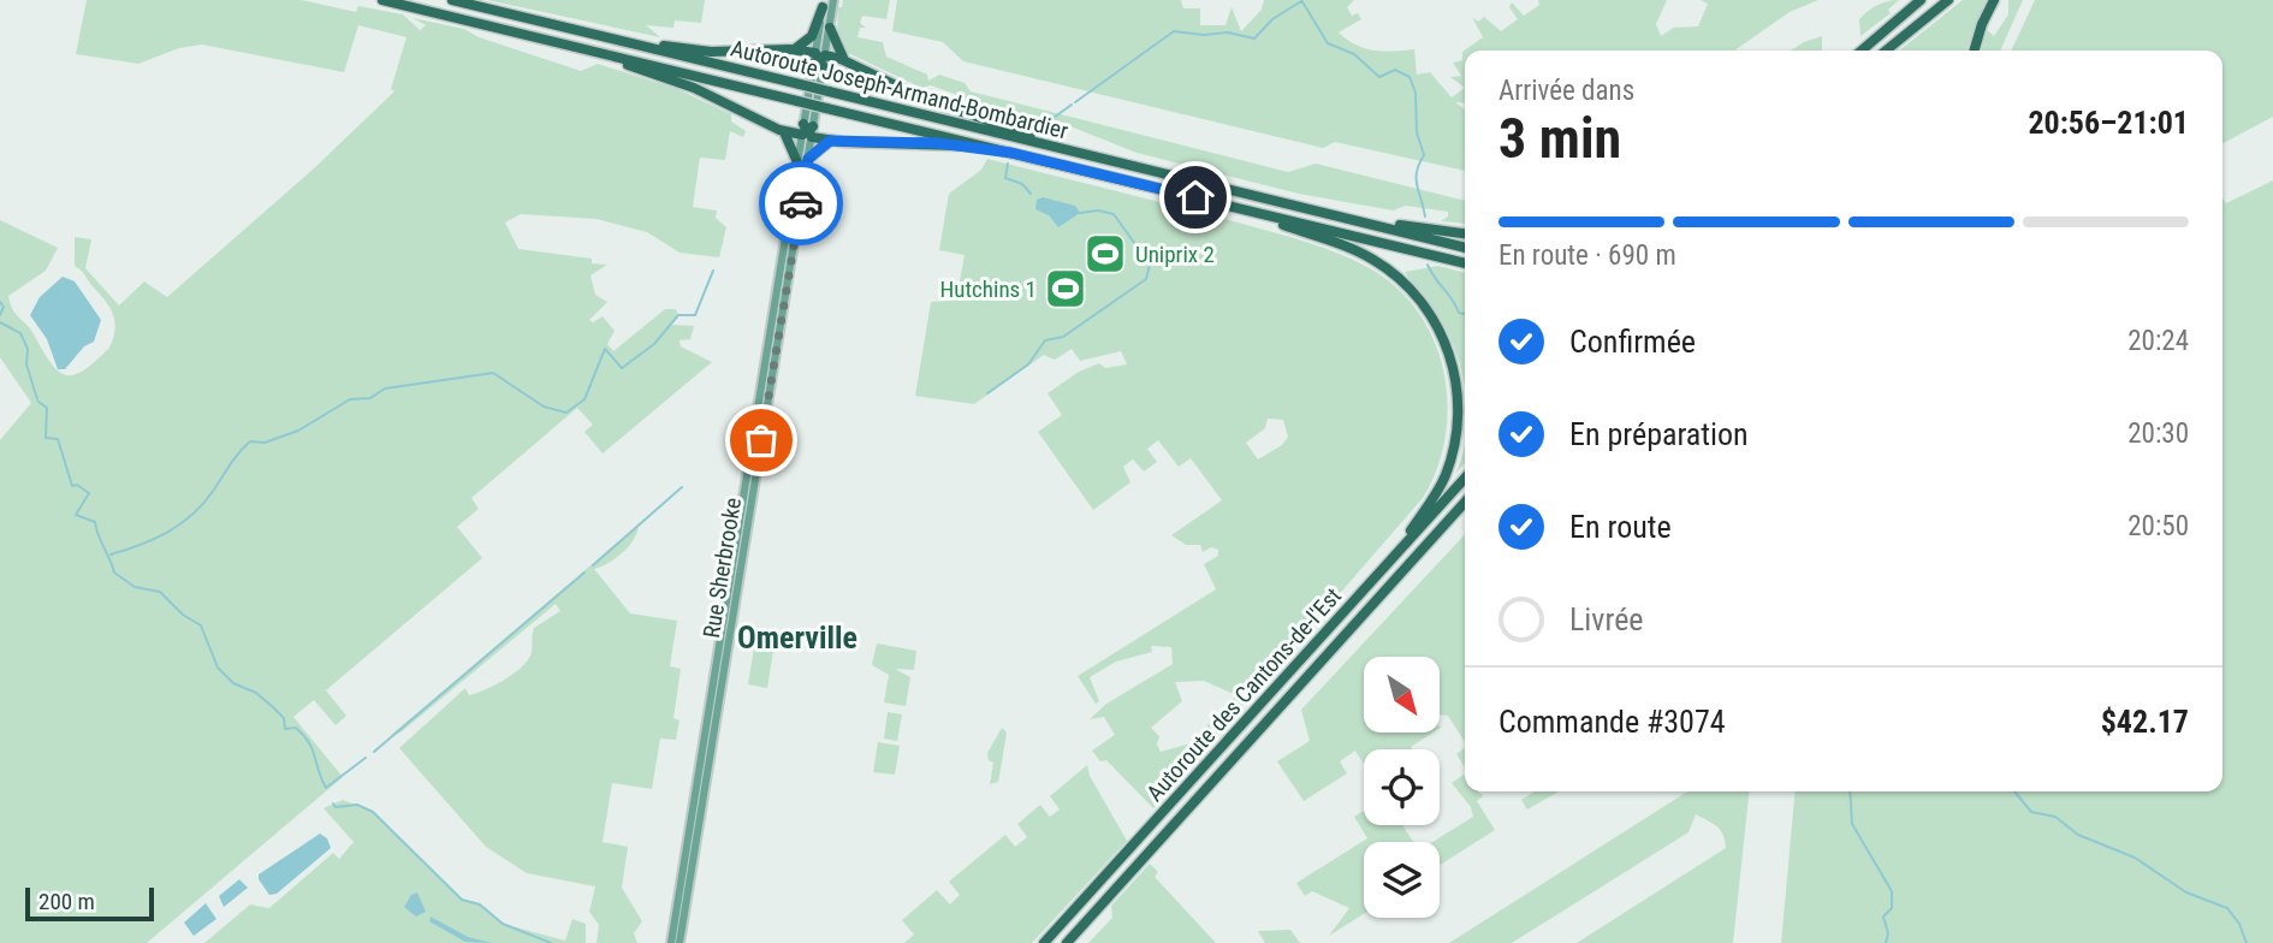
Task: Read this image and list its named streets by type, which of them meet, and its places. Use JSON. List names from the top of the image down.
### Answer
{
  "streets": {
    "highway": ["Autoroute Joseph-Armand-Bombardier", "Autoroute des Cantons-de-l'Est"],
    "main road": ["Rue Sherbrooke"]
  },
  "districts": ["Omerville"],
  "places": {
    "sports": ["Uniprix 2", "Hutchins 1"]
  },
  "scale_bar": "200 m",
  "north": "bottom right",
  "page": {
    "heading": ["3 min", "Arrivée dans", "20:56–21:01"],
    "panel": ["Commande #3074", "$42.17"],
    "bar": "En route · 690 m",
    "list": [
      ["Confirmée", "20:24"],
      ["En préparation", "20:30"],
      ["En route", "20:50"],
      "Livrée"
    ],
    "scale": "200 m"
  }
}
